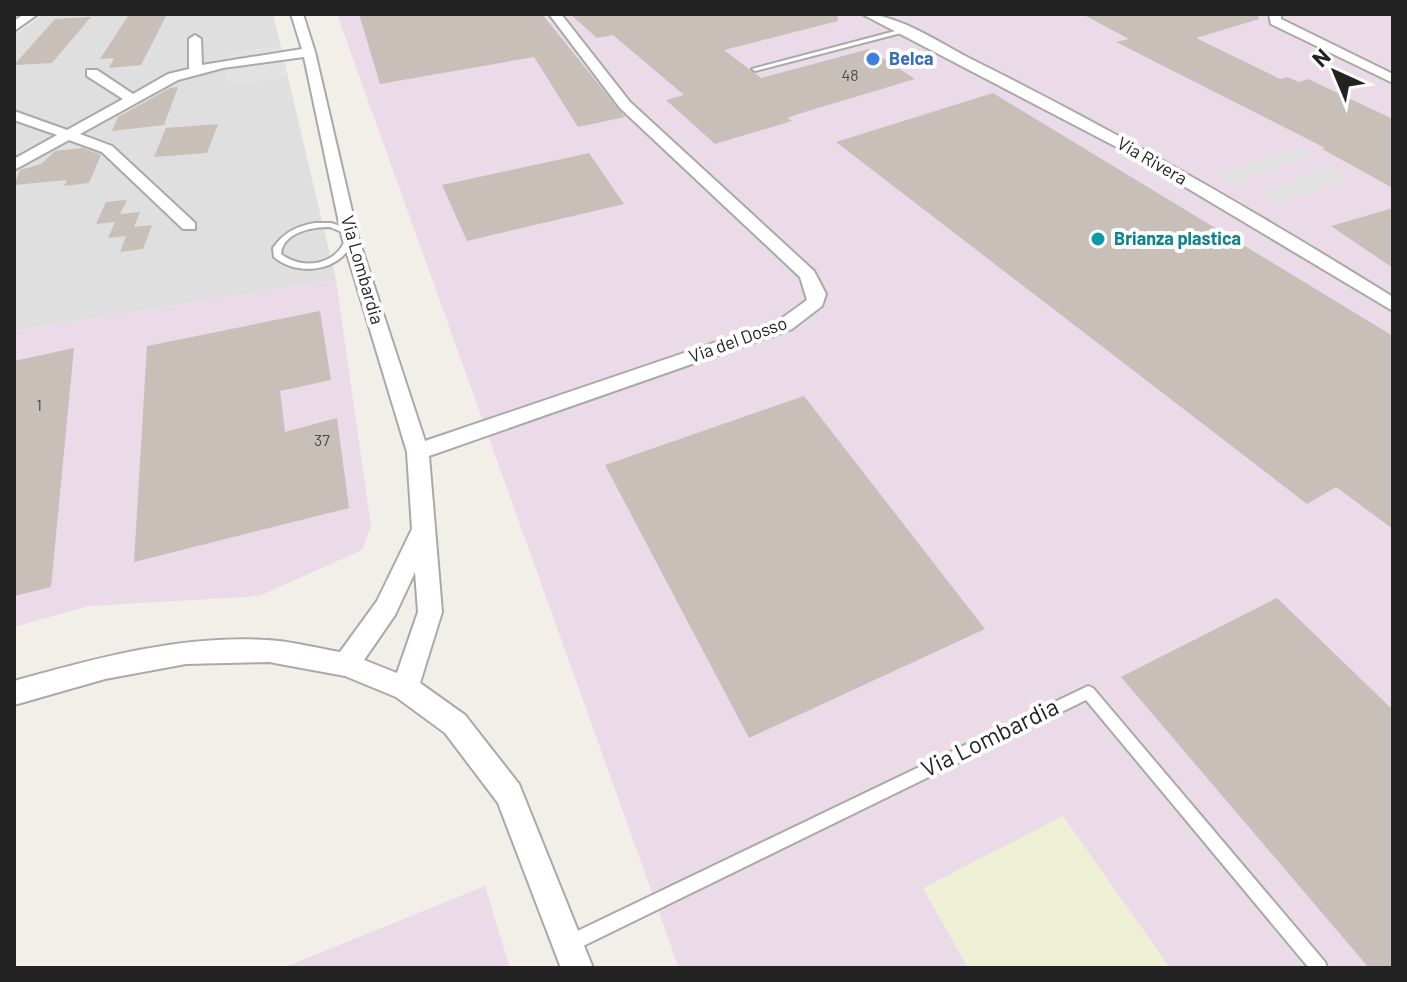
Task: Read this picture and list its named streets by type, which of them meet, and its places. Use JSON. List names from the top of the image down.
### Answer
{
  "streets": {
    "street": ["Via Rivera", "Via Lombardia", "Via del Dosso"]
  },
  "crossings": [
    ["Via Lombardia", "Via del Dosso"]
  ],
  "places": ["Belca", "Brianza plastica"],
  "house_numbers": ["48", "1", "37"],
  "north": "top left"
}
